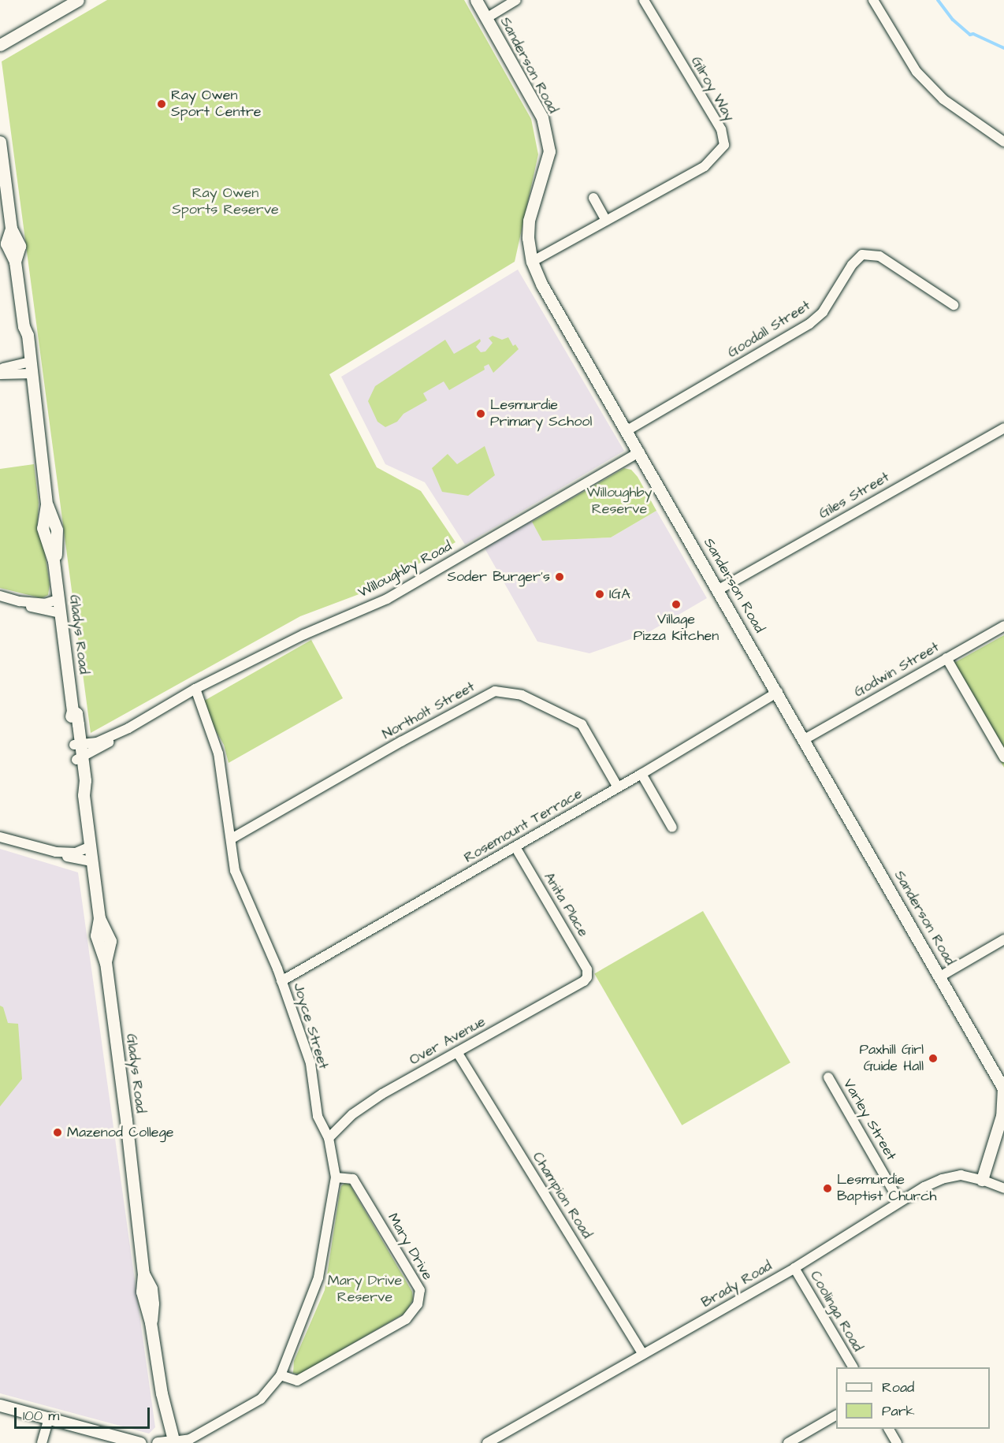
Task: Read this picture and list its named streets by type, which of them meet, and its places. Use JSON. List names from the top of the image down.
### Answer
{
  "streets": {
    "street": [
      "Sanderson Road",
      "Gilroy Way",
      "Goodall Street",
      "Giles Street",
      "Willoughby Road",
      "Gladys Road",
      "Godwin Street",
      "Northolt Street",
      "Rosemount Terrace",
      "Anita Place",
      "Joyce Street",
      "Over Avenue",
      "Varley Street",
      "Champion Road",
      "Mary Drive",
      "Brady Road",
      "Coolinga Road"
    ]
  },
  "crossings": [
    ["Sanderson Road", "Gilroy Way"],
    ["Sanderson Road", "Goodall Street"],
    ["Sanderson Road", "Giles Street"],
    ["Sanderson Road", "Willoughby Road"],
    ["Sanderson Road", "Godwin Street"],
    ["Sanderson Road", "Rosemount Terrace"],
    ["Sanderson Road", "Brady Road"],
    ["Willoughby Road", "Gladys Road"],
    ["Willoughby Road", "Joyce Street"],
    ["Gladys Road", "Joyce Street"],
    ["Northolt Street", "Rosemount Terrace"],
    ["Northolt Street", "Joyce Street"],
    ["Rosemount Terrace", "Anita Place"],
    ["Rosemount Terrace", "Joyce Street"],
    ["Anita Place", "Over Avenue"],
    ["Joyce Street", "Over Avenue"],
    ["Joyce Street", "Mary Drive"],
    ["Over Avenue", "Champion Road"],
    ["Varley Street", "Brady Road"],
    ["Champion Road", "Brady Road"],
    ["Brady Road", "Coolinga Road"]
  ],
  "parks": ["Ray Owen Sports Reserve", "Willoughby Reserve", "Mary Drive Reserve"],
  "places": [
    "Ray Owen Sport Centre",
    "Lesmurdie Primary School",
    "Soder Burger's",
    "IGA",
    "Village Pizza Kitchen",
    "Paxhill Girl Guide Hall",
    "Mazenod College",
    "Lesmurdie Baptist Church"
  ],
  "legend": ["Road", "Park"],
  "scale_bar": "100 m"
}
